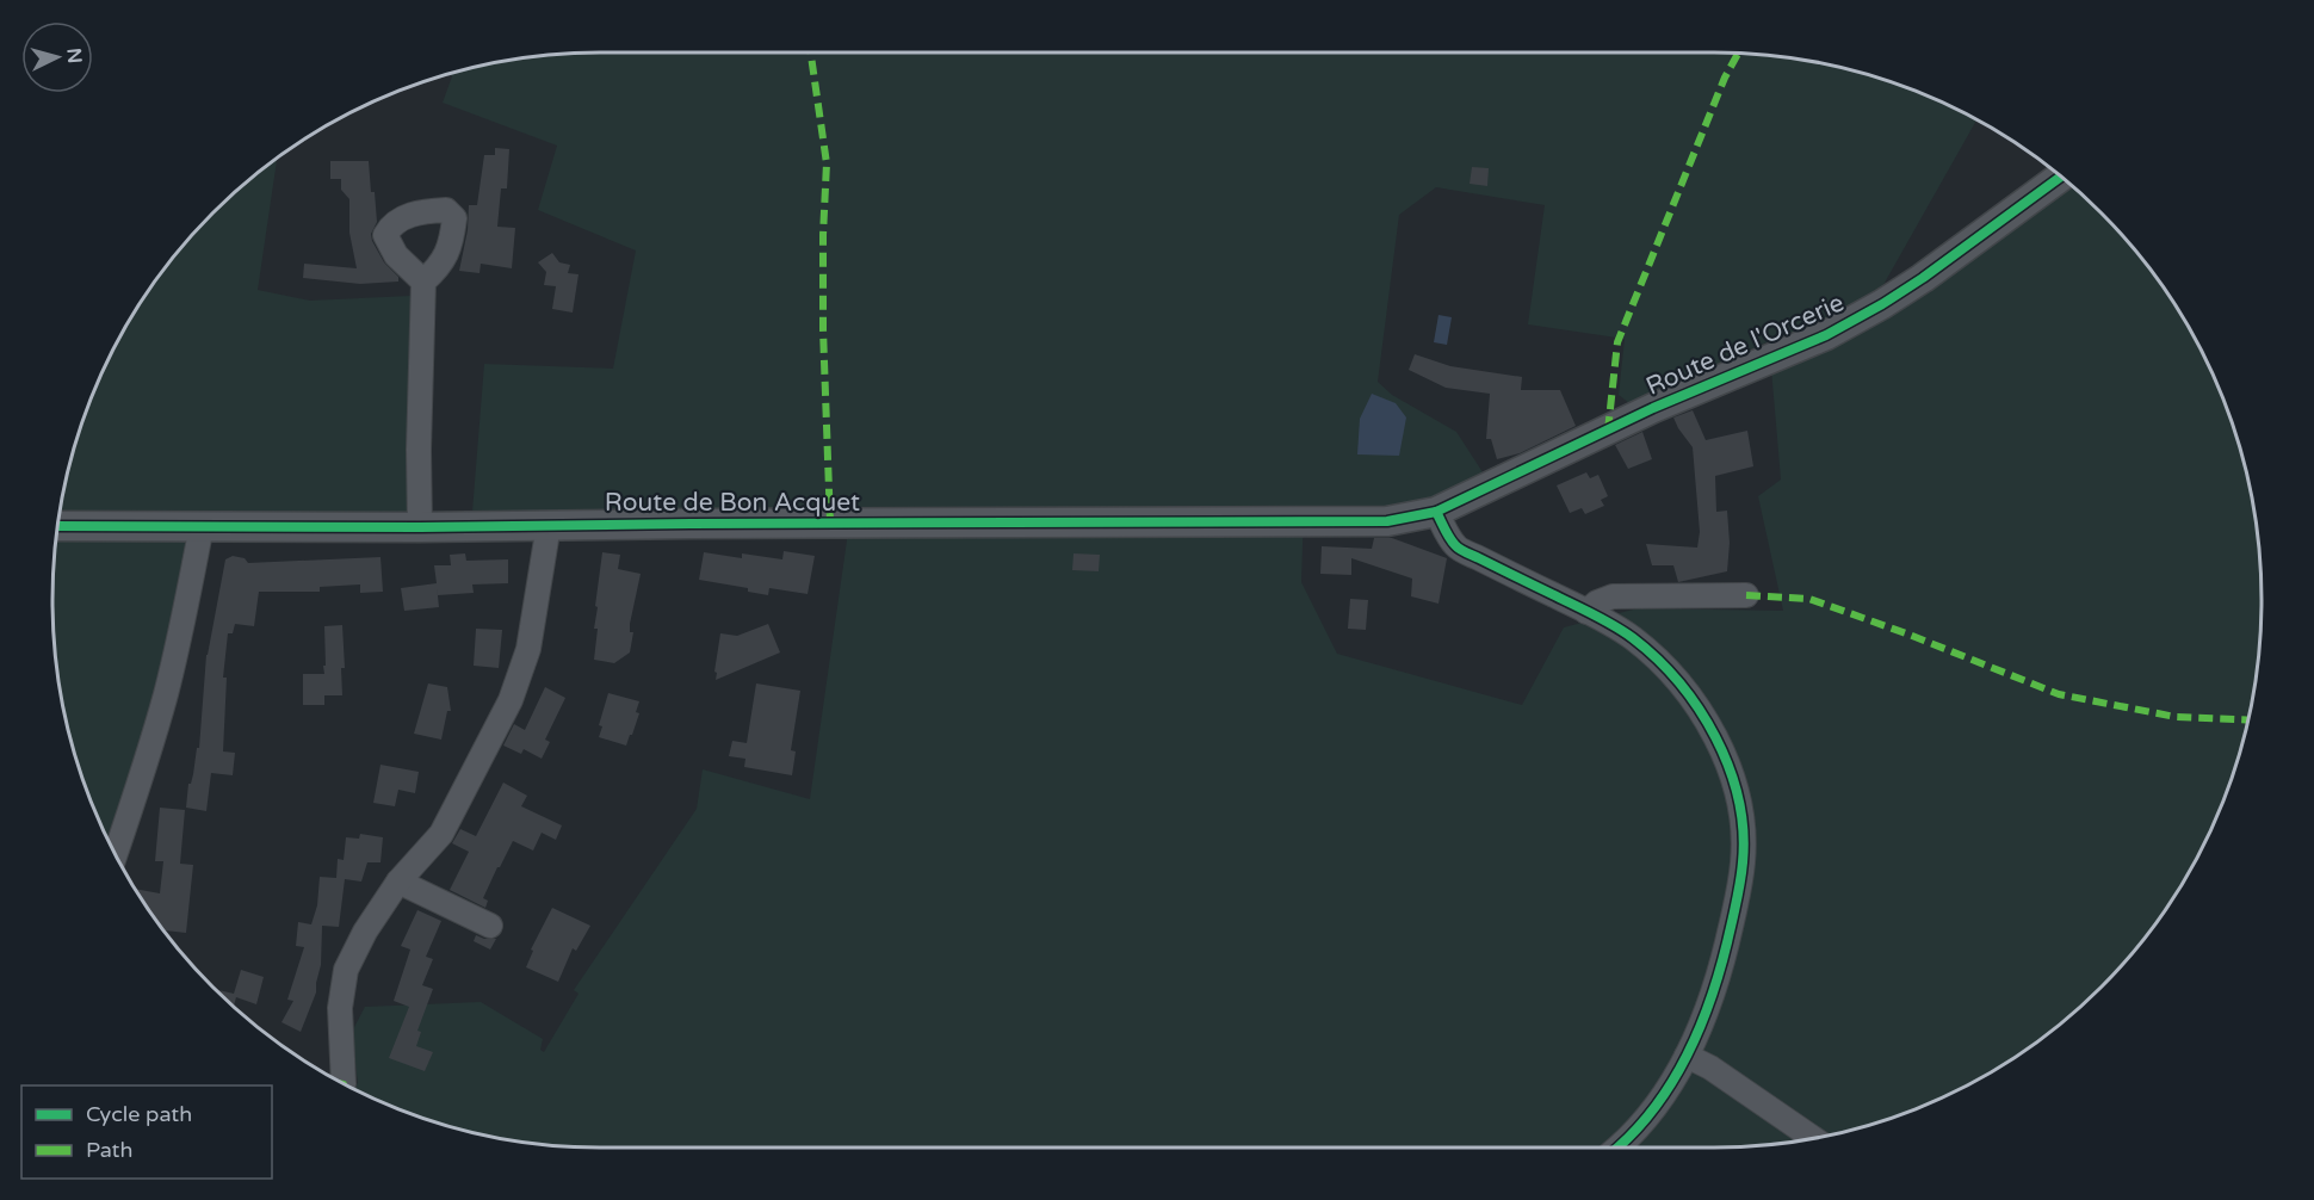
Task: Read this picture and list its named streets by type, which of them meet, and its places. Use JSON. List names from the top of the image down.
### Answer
{
  "streets": {
    "street": ["Route de l'Orcerie", "Route de Bon Acquet"]
  },
  "crossings": [
    ["Route de l'Orcerie", "Route de Bon Acquet"]
  ],
  "legend": ["Cycle path", "Path"],
  "north": "right"
}
